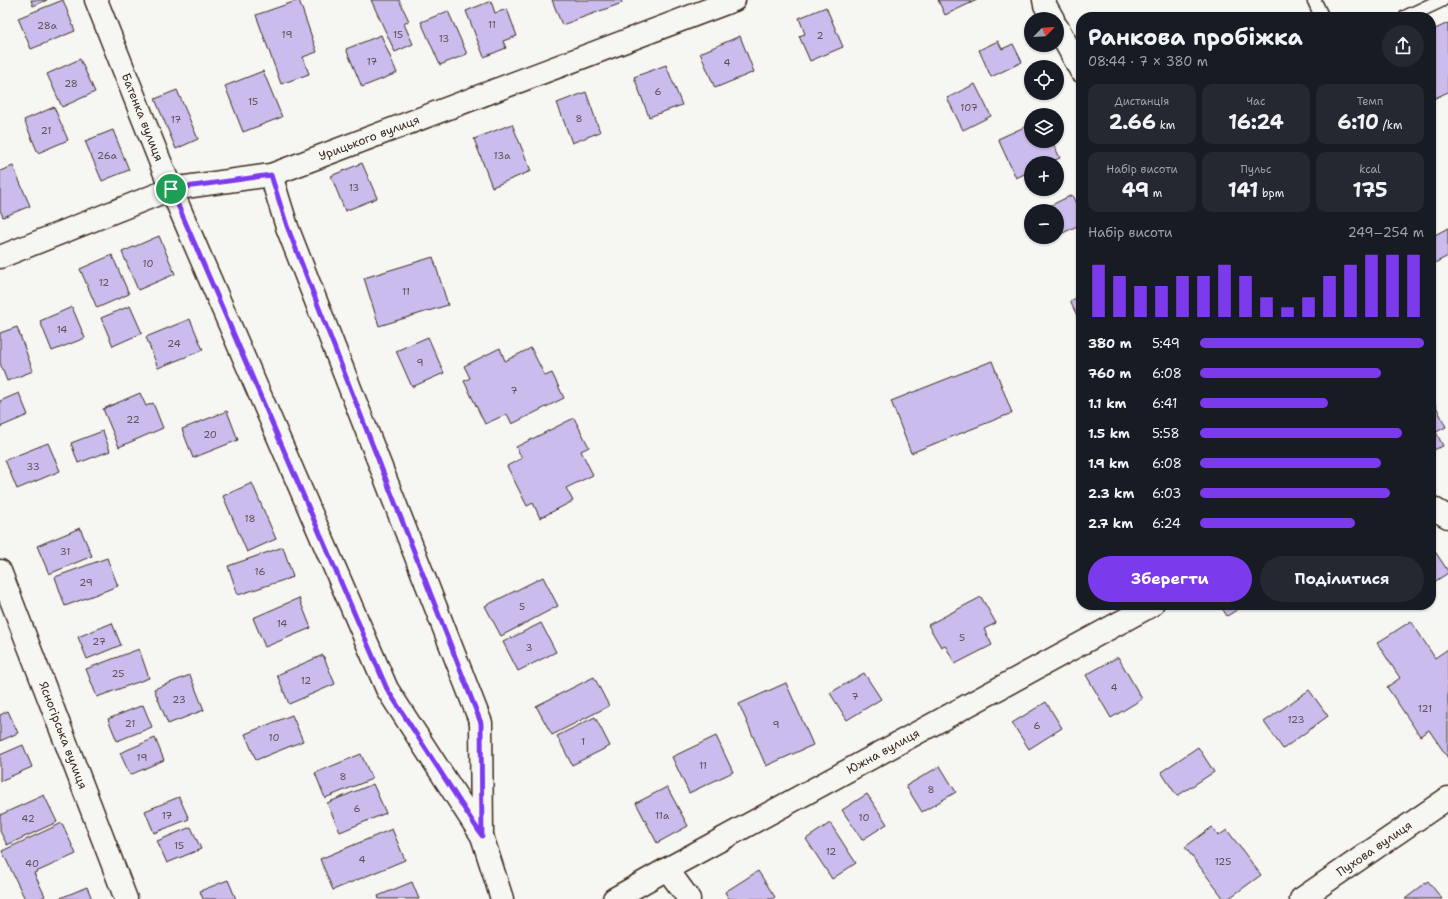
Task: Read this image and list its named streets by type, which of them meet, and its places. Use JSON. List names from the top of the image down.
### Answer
{
  "streets": {
    "street": [
      "Батенка вулиця",
      "Урицького вулиця",
      "Ясногірська вулиця",
      "Южна вулиця",
      "Пухова вулиця"
    ]
  },
  "crossings": [
    ["Батенка вулиця", "Урицького вулиця"]
  ],
  "house_numbers": [
    "11",
    "28а",
    "19",
    "15",
    "2",
    "13",
    "17",
    "4",
    "28",
    "6",
    "15",
    "107",
    "8",
    "17",
    "21",
    "26а",
    "13а",
    "13",
    "10",
    "12",
    "11",
    "14",
    "24",
    "9",
    "7",
    "22",
    "20",
    "33",
    "18",
    "31",
    "16",
    "29",
    "5",
    "14",
    "5",
    "27",
    "3",
    "25",
    "12",
    "4",
    "7",
    "23",
    "121",
    "123",
    "21",
    "9",
    "6",
    "10",
    "1",
    "19",
    "11",
    "8",
    "8",
    "6",
    "17",
    "11а",
    "10",
    "42",
    "15",
    "12",
    "4",
    "125",
    "40"
  ],
  "north": "top right",
  "page": {
    "map_buttons": ["+", "−"],
    "heading": ["Ранкова пробіжка", "08:44 · 7 × 380 m"],
    "stats": [
      ["Дистанція", "2.66 km"],
      ["Час", "16:24"],
      ["Темп", "6:10 /km"],
      ["Набір висоти", "49 m"],
      ["Пульс", "141 bpm"],
      ["kcal", "175"]
    ],
    "chart": ["Набір висоти", "249–254 m"],
    "list": [
      {
        "name": "380 m",
        "note": "5:49"
      },
      {
        "name": "760 m",
        "note": "6:08"
      },
      {
        "name": "1.1 km",
        "note": "6:41"
      },
      {
        "name": "1.5 km",
        "note": "5:58"
      },
      {
        "name": "1.9 km",
        "note": "6:08"
      },
      {
        "name": "2.3 km",
        "note": "6:03"
      },
      {
        "name": "2.7 km",
        "note": "6:24"
      }
    ],
    "buttons": ["Зберегти", "Поділитися"]
  }
}
